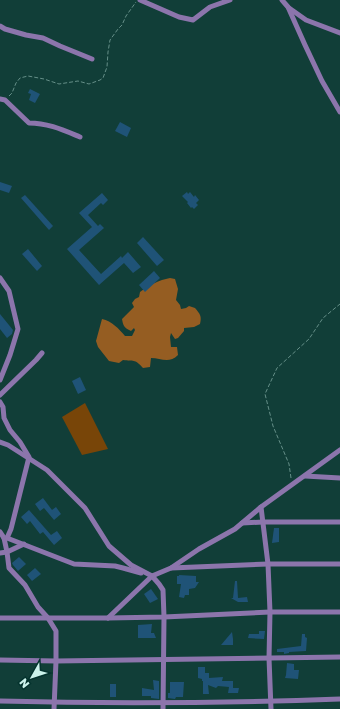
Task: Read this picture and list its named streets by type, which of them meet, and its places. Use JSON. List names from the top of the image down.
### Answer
{
  "north": "bottom left"
}
